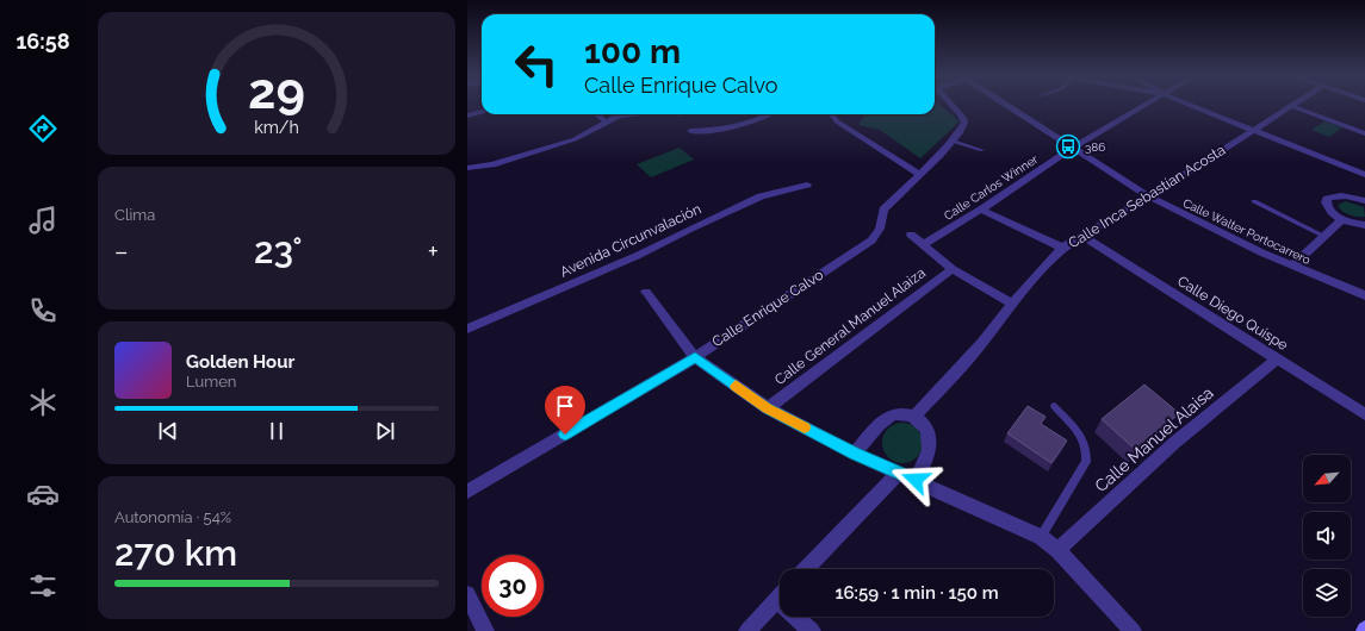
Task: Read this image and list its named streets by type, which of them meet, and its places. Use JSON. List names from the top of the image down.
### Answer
{
  "streets": {
    "street": [
      "Calle Carlos Winner",
      "Calle Inca Sebastían Acosta",
      "Calle Walter Portocarrero",
      "Avenida Circunvalación",
      "Calle Enrique Calvo",
      "Calle Diego Quispe",
      "Calle General Manuel Alaiza",
      "Calle Manuel Alaisa"
    ]
  },
  "crossings": [
    ["Calle Carlos Winner", "Calle Walter Portocarrero"],
    ["Calle Inca Sebastían Acosta", "Calle Walter Portocarrero"],
    ["Calle Inca Sebastían Acosta", "Calle Diego Quispe"],
    ["Calle Diego Quispe", "Calle Manuel Alaisa"]
  ],
  "places": {
    "bus stop": ["386"]
  },
  "north": "bottom left",
  "page": {
    "tabs": "16:58",
    "turn": ["100 m", "Calle Enrique Calvo"],
    "tile": [
      "Clima",
      ["Autonomía · 54%", "270 km"]
    ],
    "heat": ["−", "23°", "+"],
    "song": ["Golden Hour", "Lumen"],
    "limit": "30",
    "trip": "16:59 · 1 min · 150 m",
    "gauge": ["29", "km/h"]
  }
}
